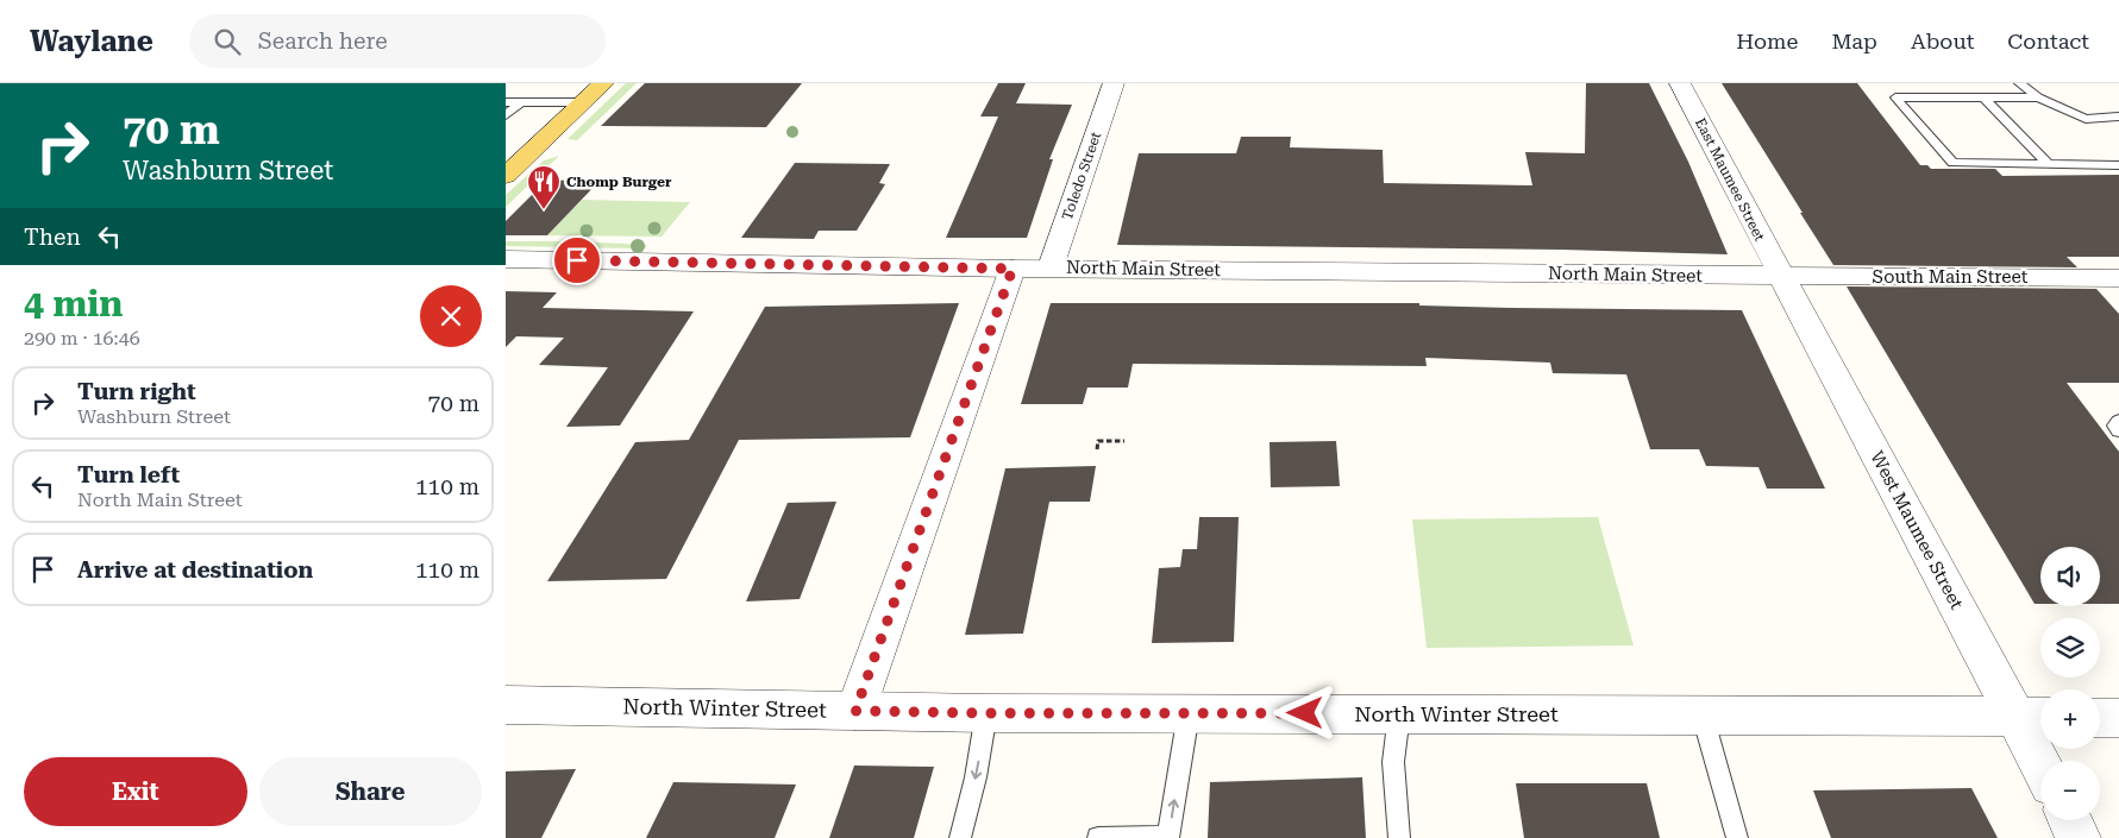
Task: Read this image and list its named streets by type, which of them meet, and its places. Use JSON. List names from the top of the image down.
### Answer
{
  "streets": {
    "street": [
      "Toledo Street",
      "East Maumee Street",
      "North Main Street",
      "South Main Street",
      "West Maumee Street",
      "North Winter Street"
    ]
  },
  "crossings": [
    ["Toledo Street", "North Main Street"],
    ["East Maumee Street", "North Main Street"],
    ["East Maumee Street", "South Main Street"],
    ["East Maumee Street", "West Maumee Street"],
    ["North Main Street", "South Main Street"],
    ["North Main Street", "West Maumee Street"],
    ["South Main Street", "West Maumee Street"],
    ["West Maumee Street", "North Winter Street"]
  ],
  "places": {
    "restaurant": ["Chomp Burger"]
  },
  "page": {
    "header": "Waylane",
    "search": "Search here",
    "nav": [
      "Home",
      "Map",
      "About",
      "Contact"
    ],
    "turn": ["70 m", "Washburn Street"],
    "then": "Then",
    "heading": ["4 min", "290 m · 16:46"],
    "list": [
      {
        "name": "Turn right",
        "note": "Washburn Street",
        "value": "70 m"
      },
      {
        "name": "Turn left",
        "note": "North Main Street",
        "value": "110 m"
      },
      {
        "name": "Arrive at destination",
        "value": "110 m"
      }
    ],
    "map_buttons": ["+", "−"],
    "buttons": ["Exit", "Share"]
  }
}
